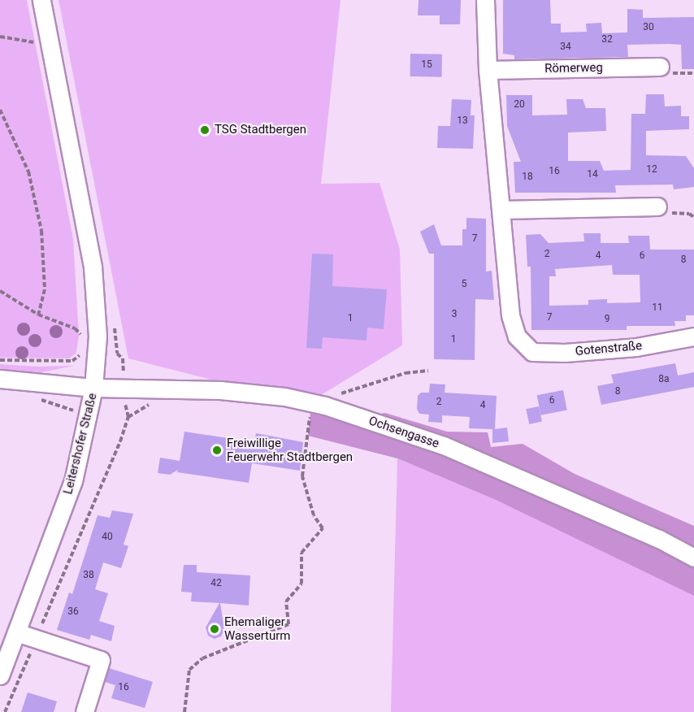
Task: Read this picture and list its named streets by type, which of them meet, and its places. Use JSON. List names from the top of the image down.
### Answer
{
  "streets": {
    "street": [
      "Römerweg",
      "Gotenstraße",
      "Ochsengasse",
      "Leitershofer Straße"
    ]
  },
  "crossings": [
    ["Ochsengasse", "Leitershofer Straße"]
  ],
  "places": ["TSG Stadtbergen", "Freiwillige Feuerwehr Stadtbergen", "Ehemaliger Wasserturm"],
  "house_numbers": [
    "30",
    "32",
    "34",
    "15",
    "20",
    "13",
    "12",
    "16",
    "14",
    "18",
    "7",
    "2",
    "4",
    "6",
    "8",
    "5",
    "11",
    "3",
    "7",
    "1",
    "9",
    "1",
    "8a",
    "8",
    "6",
    "2",
    "4",
    "40",
    "38",
    "42",
    "36",
    "16"
  ]
}
